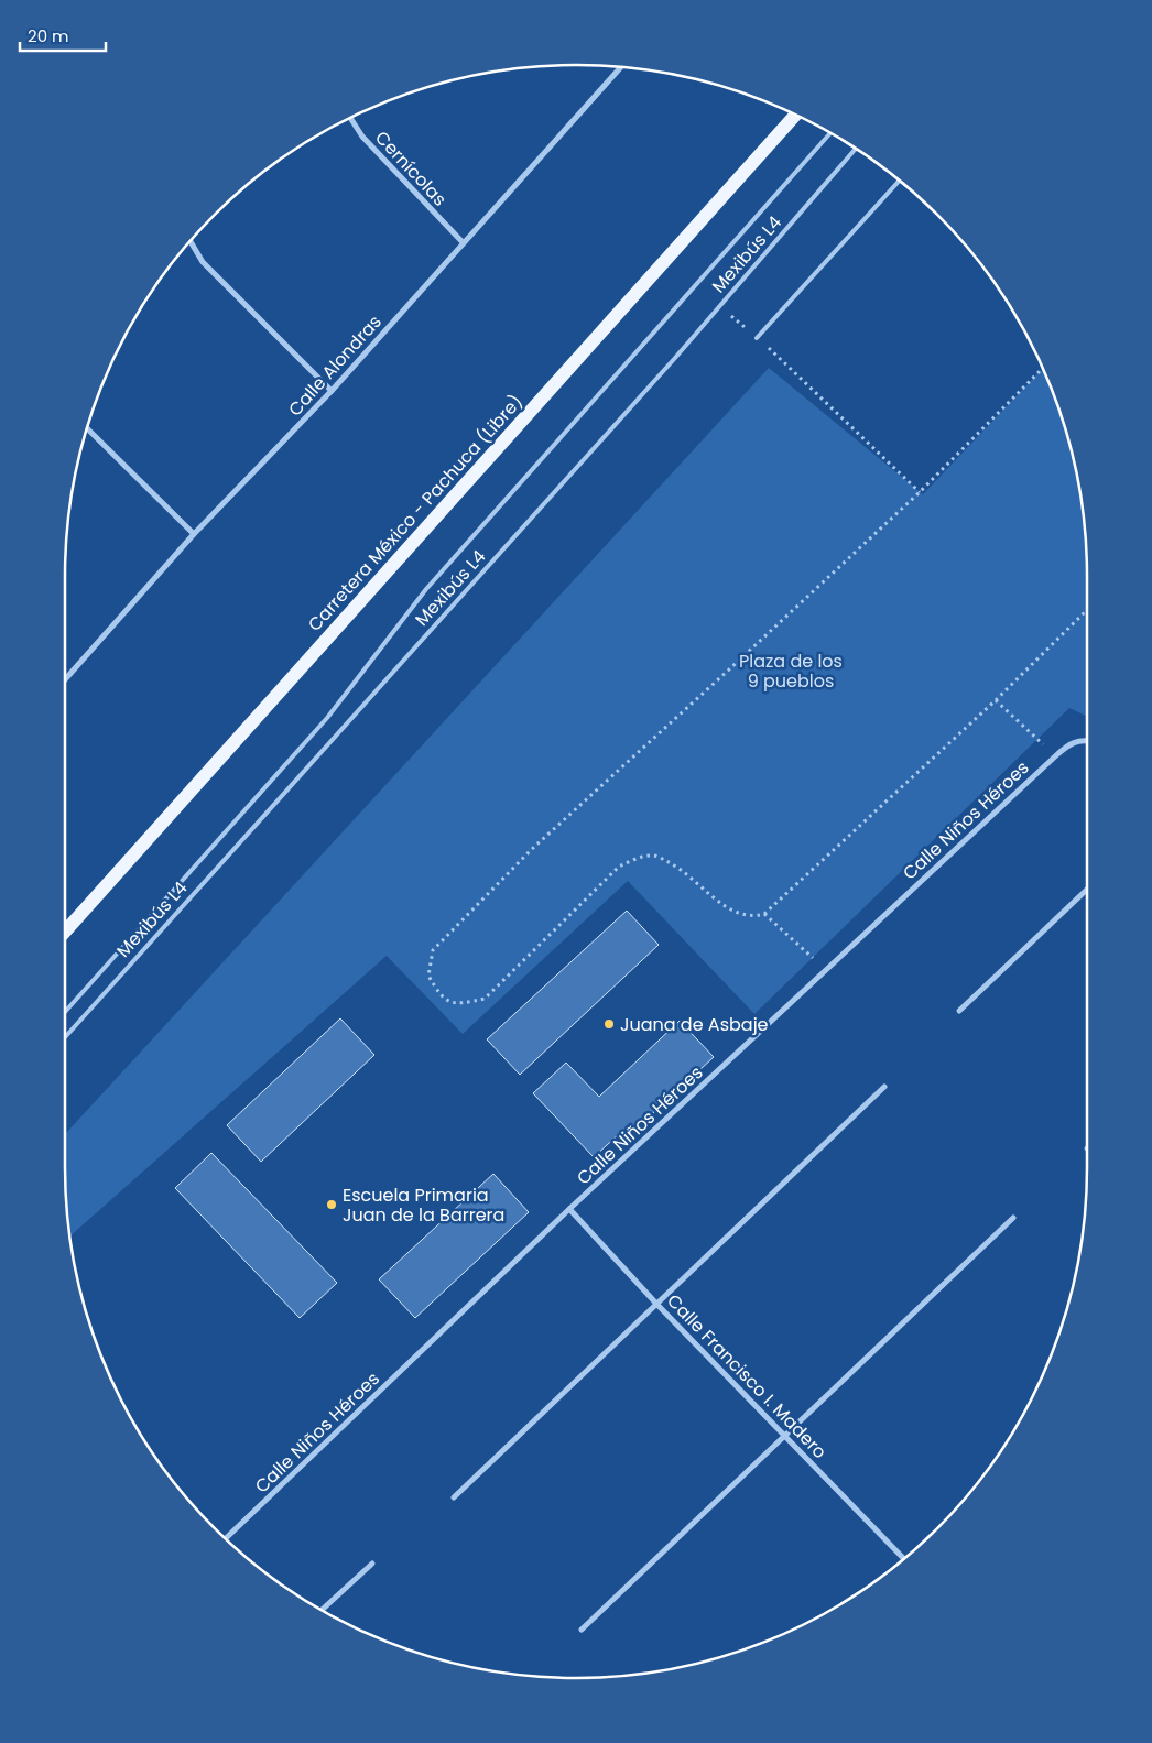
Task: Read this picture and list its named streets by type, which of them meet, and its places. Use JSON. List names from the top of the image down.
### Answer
{
  "streets": {
    "main road": ["Carretera México - Pachuca (Libre)"],
    "street": [
      "Cernícolas",
      "Calle Alondras",
      "Calle Niños Héroes",
      "Calle Francisco I. Madero"
    ],
    "lane": ["Mexibús L4"]
  },
  "crossings": [
    ["Cernícolas", "Calle Alondras"],
    ["Calle Niños Héroes", "Calle Francisco I. Madero"]
  ],
  "parks": ["Plaza de los 9 pueblos"],
  "places": ["Juana de Asbaje", "Escuela Primaria Juan de la Barrera"],
  "scale_bar": "20 m"
}
